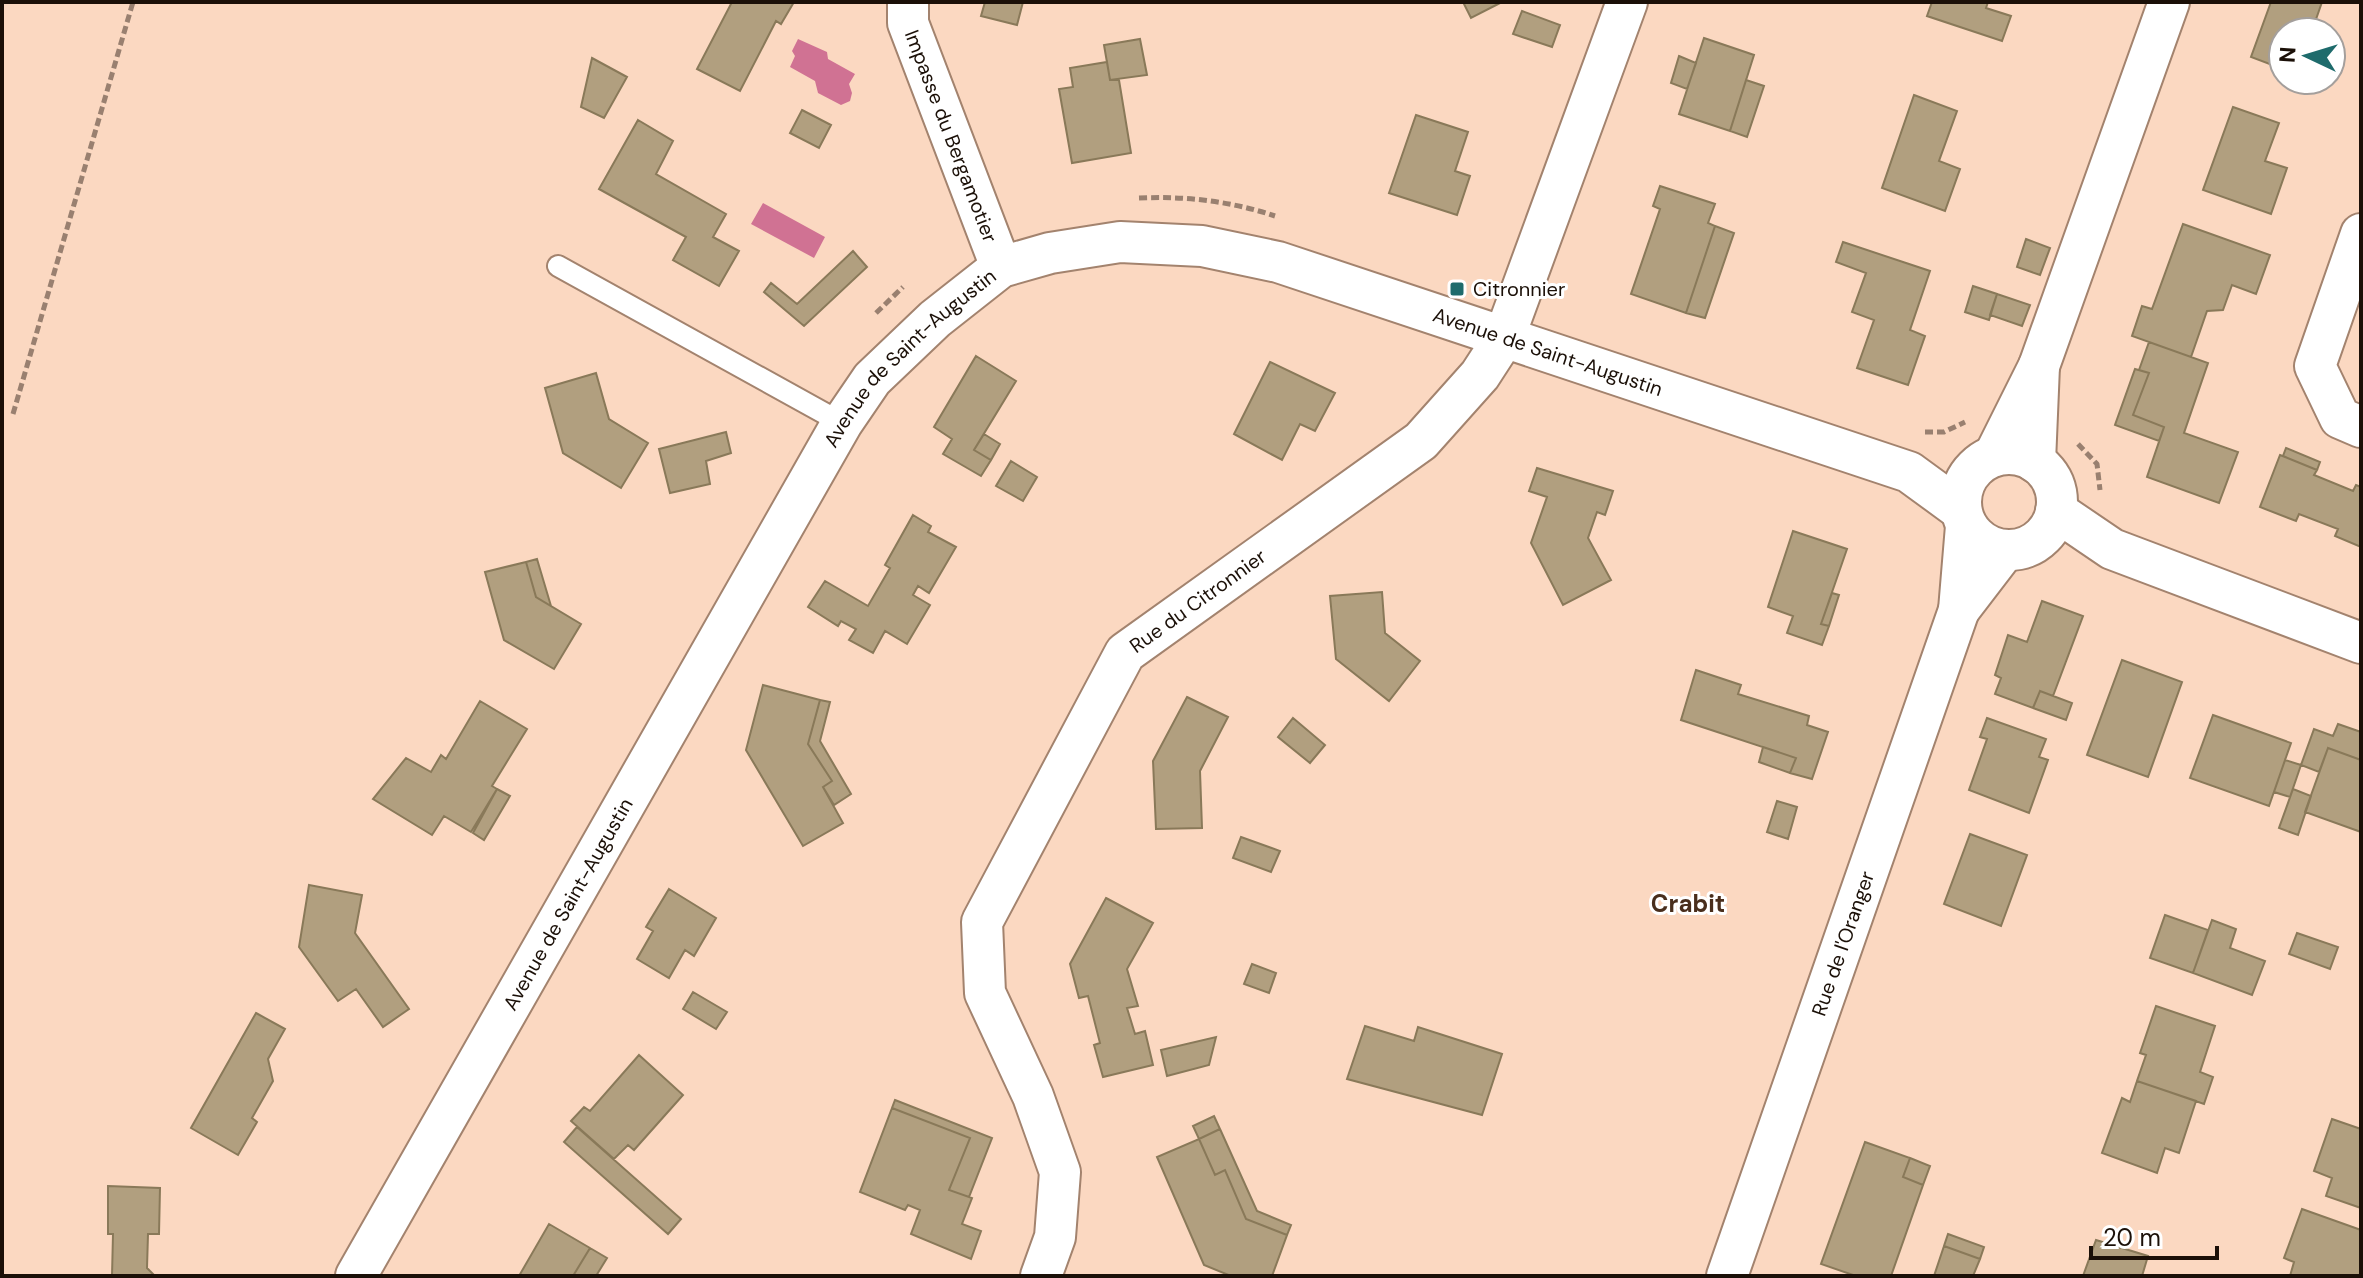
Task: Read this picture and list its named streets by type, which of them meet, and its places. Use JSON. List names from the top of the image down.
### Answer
{
  "streets": {
    "street": [
      "Impasse du Bergamotier",
      "Avenue de Saint-Augustin",
      "Rue du Citronnier",
      "Rue de l'Oranger"
    ]
  },
  "crossings": [
    ["Impasse du Bergamotier", "Avenue de Saint-Augustin"],
    ["Avenue de Saint-Augustin", "Rue du Citronnier"],
    ["Avenue de Saint-Augustin", "Rue de l'Oranger"]
  ],
  "districts": ["Crabit"],
  "places": {
    "transit": ["Citronnier"]
  },
  "scale_bar": "20 m",
  "north": "left"
}
